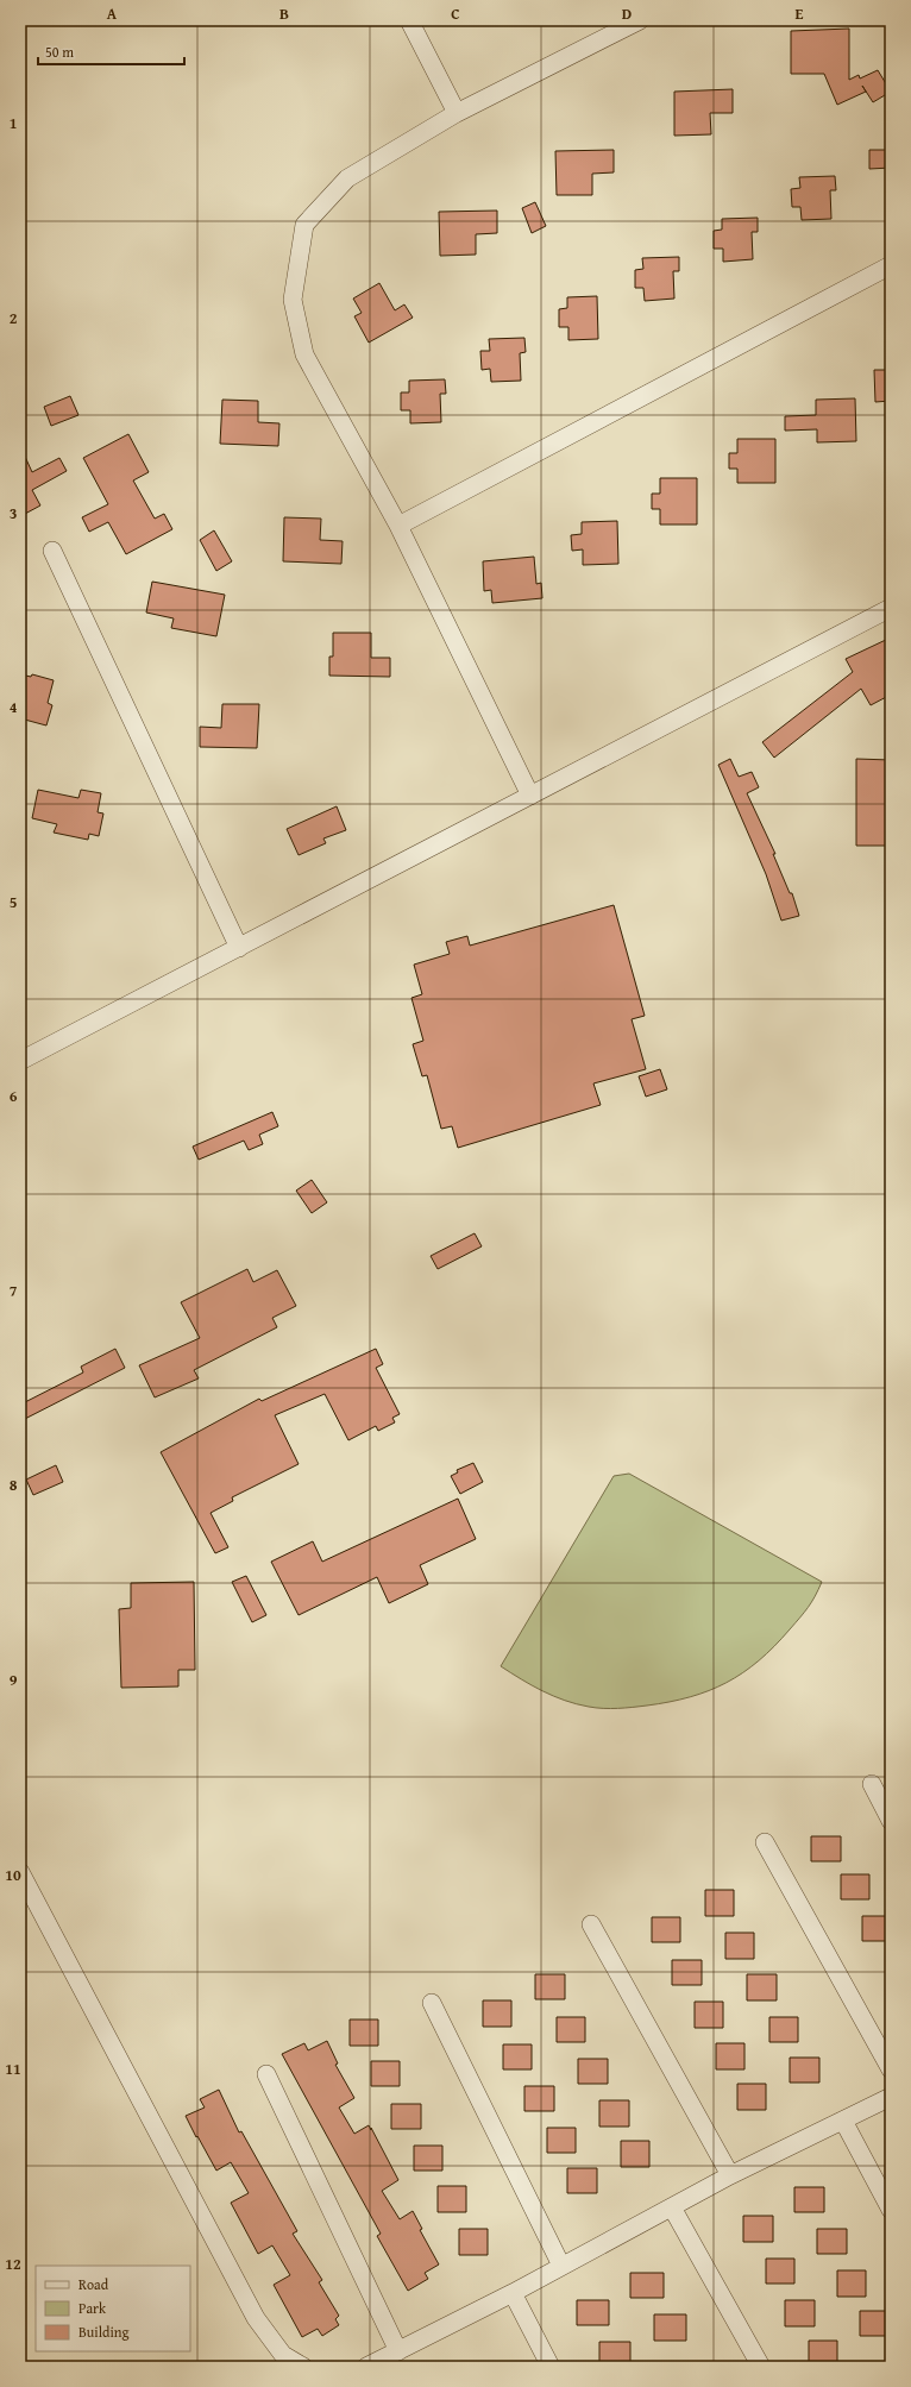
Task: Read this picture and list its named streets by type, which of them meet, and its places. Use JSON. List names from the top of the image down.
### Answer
{
  "legend": ["Road", "Park", "Building"],
  "scale_bar": "50 m",
  "grid": {
    "columns": [
      "A",
      "B",
      "C",
      "D",
      "E"
    ],
    "rows": [
      "1",
      "2",
      "3",
      "4",
      "5",
      "6",
      "7",
      "8",
      "9",
      "10",
      "11",
      "12"
    ]
  }
}
